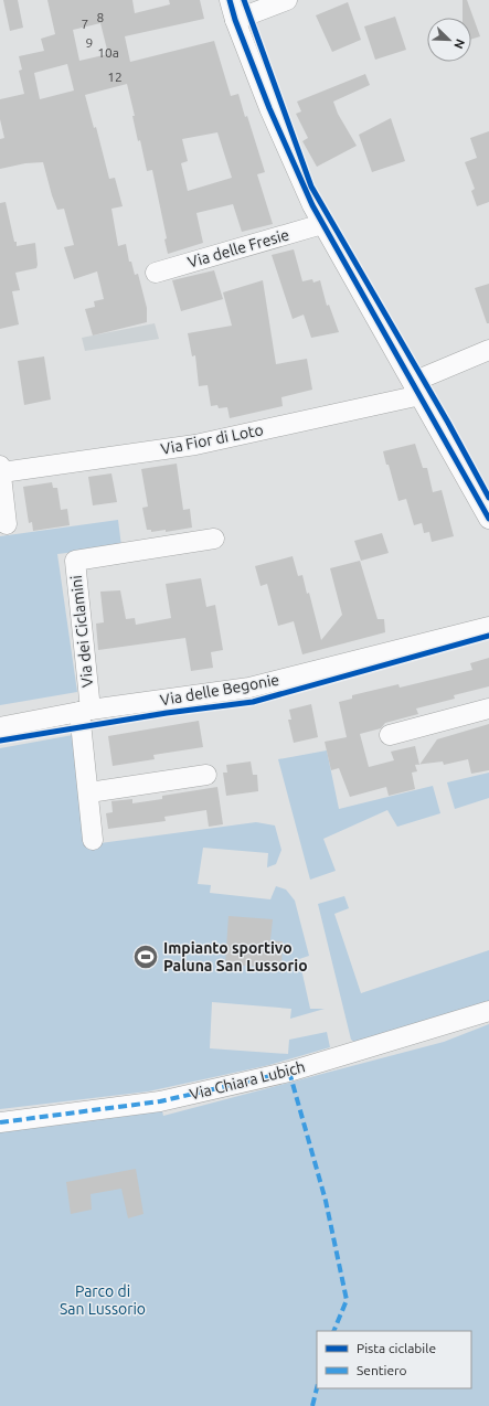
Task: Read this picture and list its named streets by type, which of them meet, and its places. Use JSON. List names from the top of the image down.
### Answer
{
  "streets": {
    "street": [
      "Via delle Fresie",
      "Via Fior di Loto",
      "Via dei Ciclamini",
      "Via delle Begonie",
      "Via Chiara Lubich"
    ]
  },
  "crossings": [
    ["Via dei Ciclamini", "Via delle Begonie"]
  ],
  "parks": ["Parco di San Lussorio"],
  "places": {
    "sports": ["Impianto sportivo Paluna San Lussorio"]
  },
  "house_numbers": [
    "8",
    "7",
    "9",
    "10a",
    "12"
  ],
  "legend": ["Pista ciclabile", "Sentiero"],
  "north": "bottom right"
}
